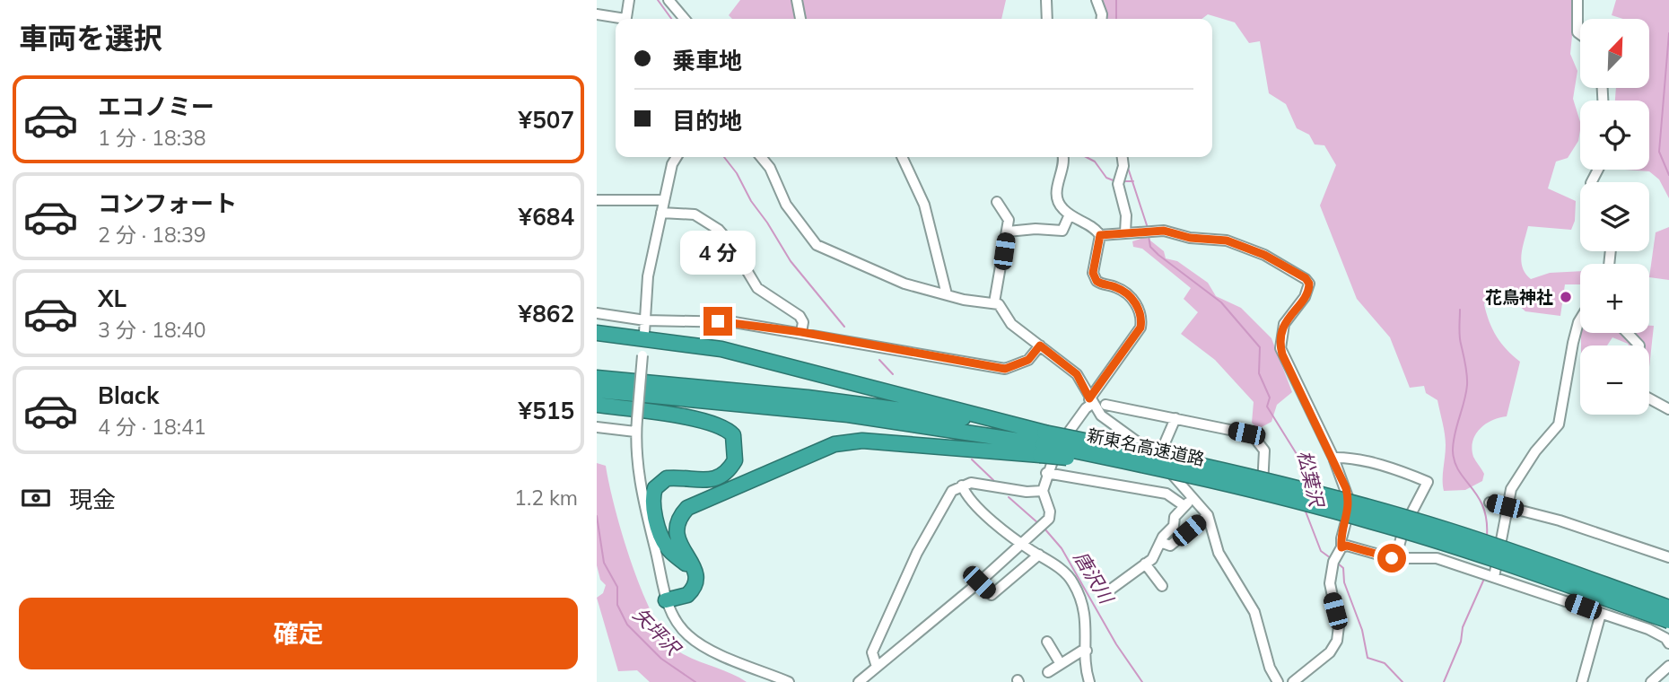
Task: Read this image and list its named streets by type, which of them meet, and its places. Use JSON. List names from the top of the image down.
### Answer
{
  "streets": {
    "highway": ["新東名高速道路"]
  },
  "water": ["松葉沢", "唐沢川", "矢坪沢"],
  "places": ["花鳥神社"],
  "north": "top right",
  "page": {
    "heading": "車両を選択",
    "map_buttons": ["+", "−"],
    "banner": ["乗車地", "目的地"],
    "list": [
      {
        "name": "エコノミー",
        "note": "1 分 · 18:38",
        "value": "¥507"
      },
      {
        "name": "コンフォート",
        "note": "2 分 · 18:39",
        "value": "¥684"
      },
      {
        "name": "XL",
        "note": "3 分 · 18:40",
        "value": "¥862"
      },
      {
        "name": "Black",
        "note": "4 分 · 18:41",
        "value": "¥515"
      }
    ],
    "bubble": "4 分",
    "pay": ["現金", "1.2 km"],
    "buttons": "確定"
  }
}
